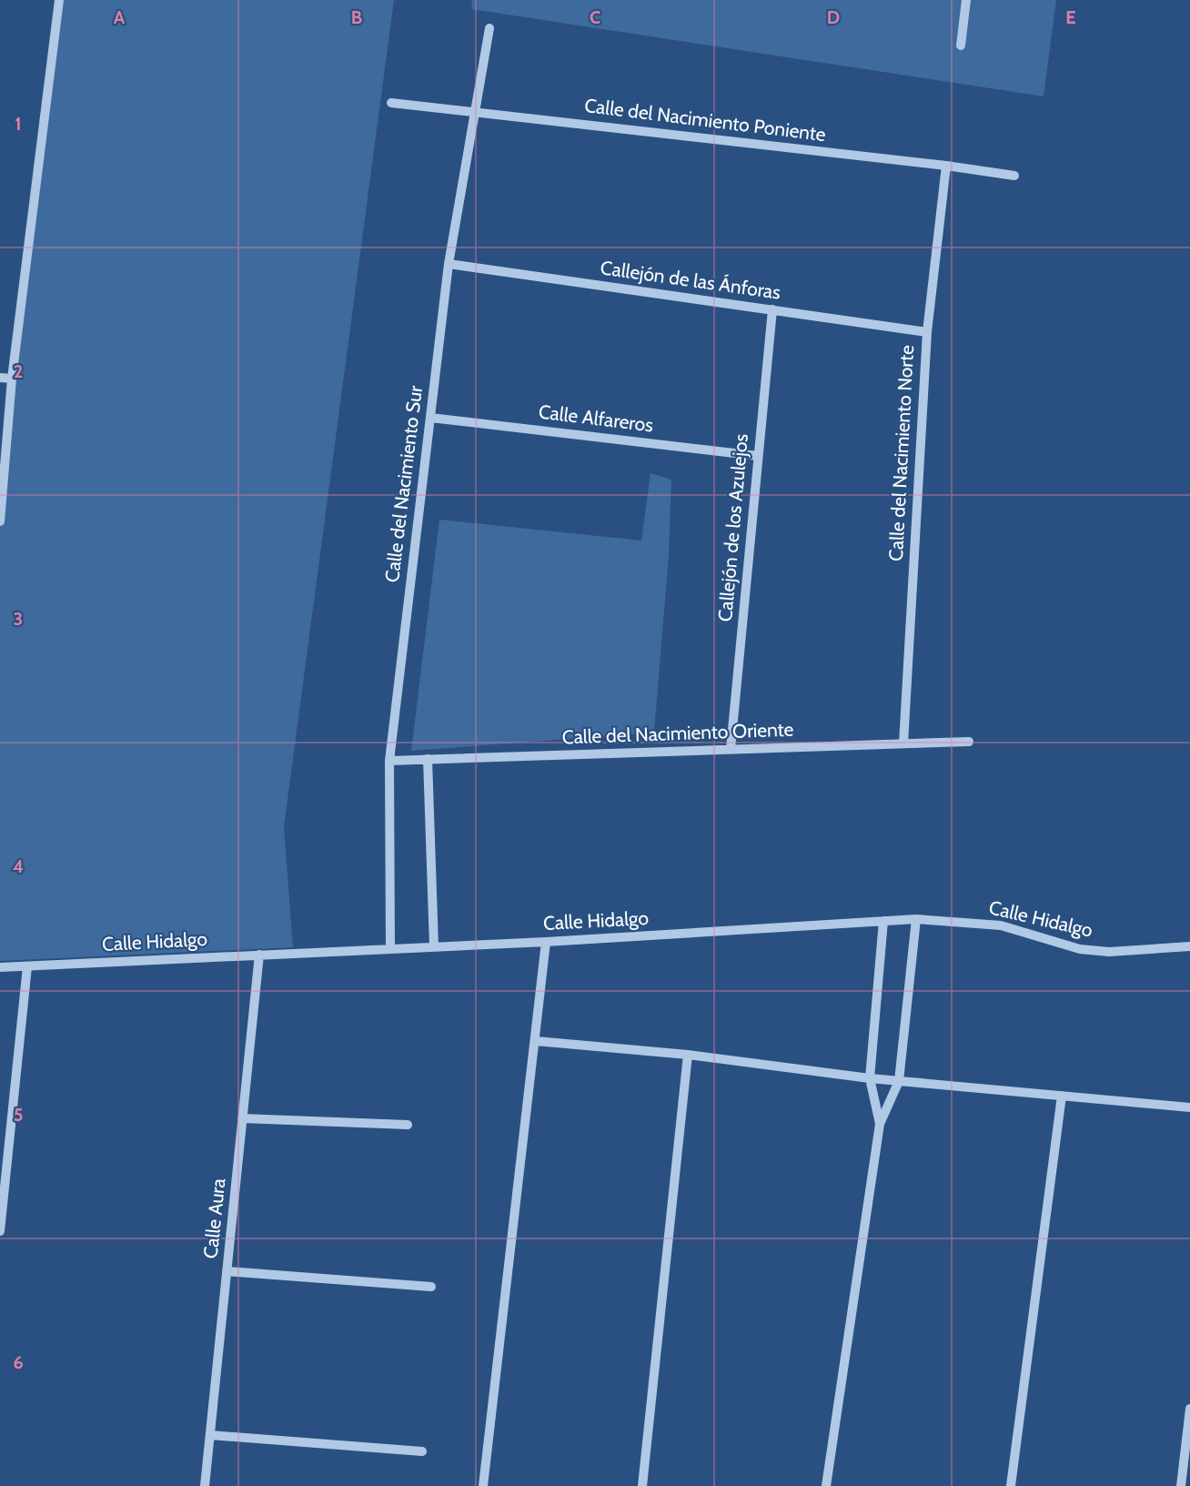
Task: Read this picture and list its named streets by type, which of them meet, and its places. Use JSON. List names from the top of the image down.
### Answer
{
  "streets": {
    "street": [
      "Calle del Nacimiento Poniente",
      "Callejón de las Ánforas",
      "Calle Alfareros",
      "Calle del Nacimiento Norte",
      "Calle del Nacimiento Sur",
      "Callejón de los Azulejos",
      "Calle del Nacimiento Oriente",
      "Calle Hidalgo",
      "Calle Aura"
    ]
  },
  "crossings": [
    ["Calle del Nacimiento Poniente", "Calle del Nacimiento Norte"],
    ["Calle del Nacimiento Poniente", "Calle del Nacimiento Sur"],
    ["Callejón de las Ánforas", "Calle del Nacimiento Norte"],
    ["Callejón de las Ánforas", "Calle del Nacimiento Sur"],
    ["Callejón de las Ánforas", "Callejón de los Azulejos"],
    ["Calle Alfareros", "Calle del Nacimiento Sur"],
    ["Calle Alfareros", "Callejón de los Azulejos"],
    ["Calle del Nacimiento Norte", "Calle del Nacimiento Oriente"],
    ["Calle del Nacimiento Sur", "Calle del Nacimiento Oriente"],
    ["Calle del Nacimiento Sur", "Calle Hidalgo"],
    ["Callejón de los Azulejos", "Calle del Nacimiento Oriente"],
    ["Calle Hidalgo", "Calle Aura"]
  ],
  "grid": {
    "columns": [
      "A",
      "B",
      "C",
      "D",
      "E"
    ],
    "rows": [
      "1",
      "2",
      "3",
      "4",
      "5",
      "6"
    ]
  }
}
